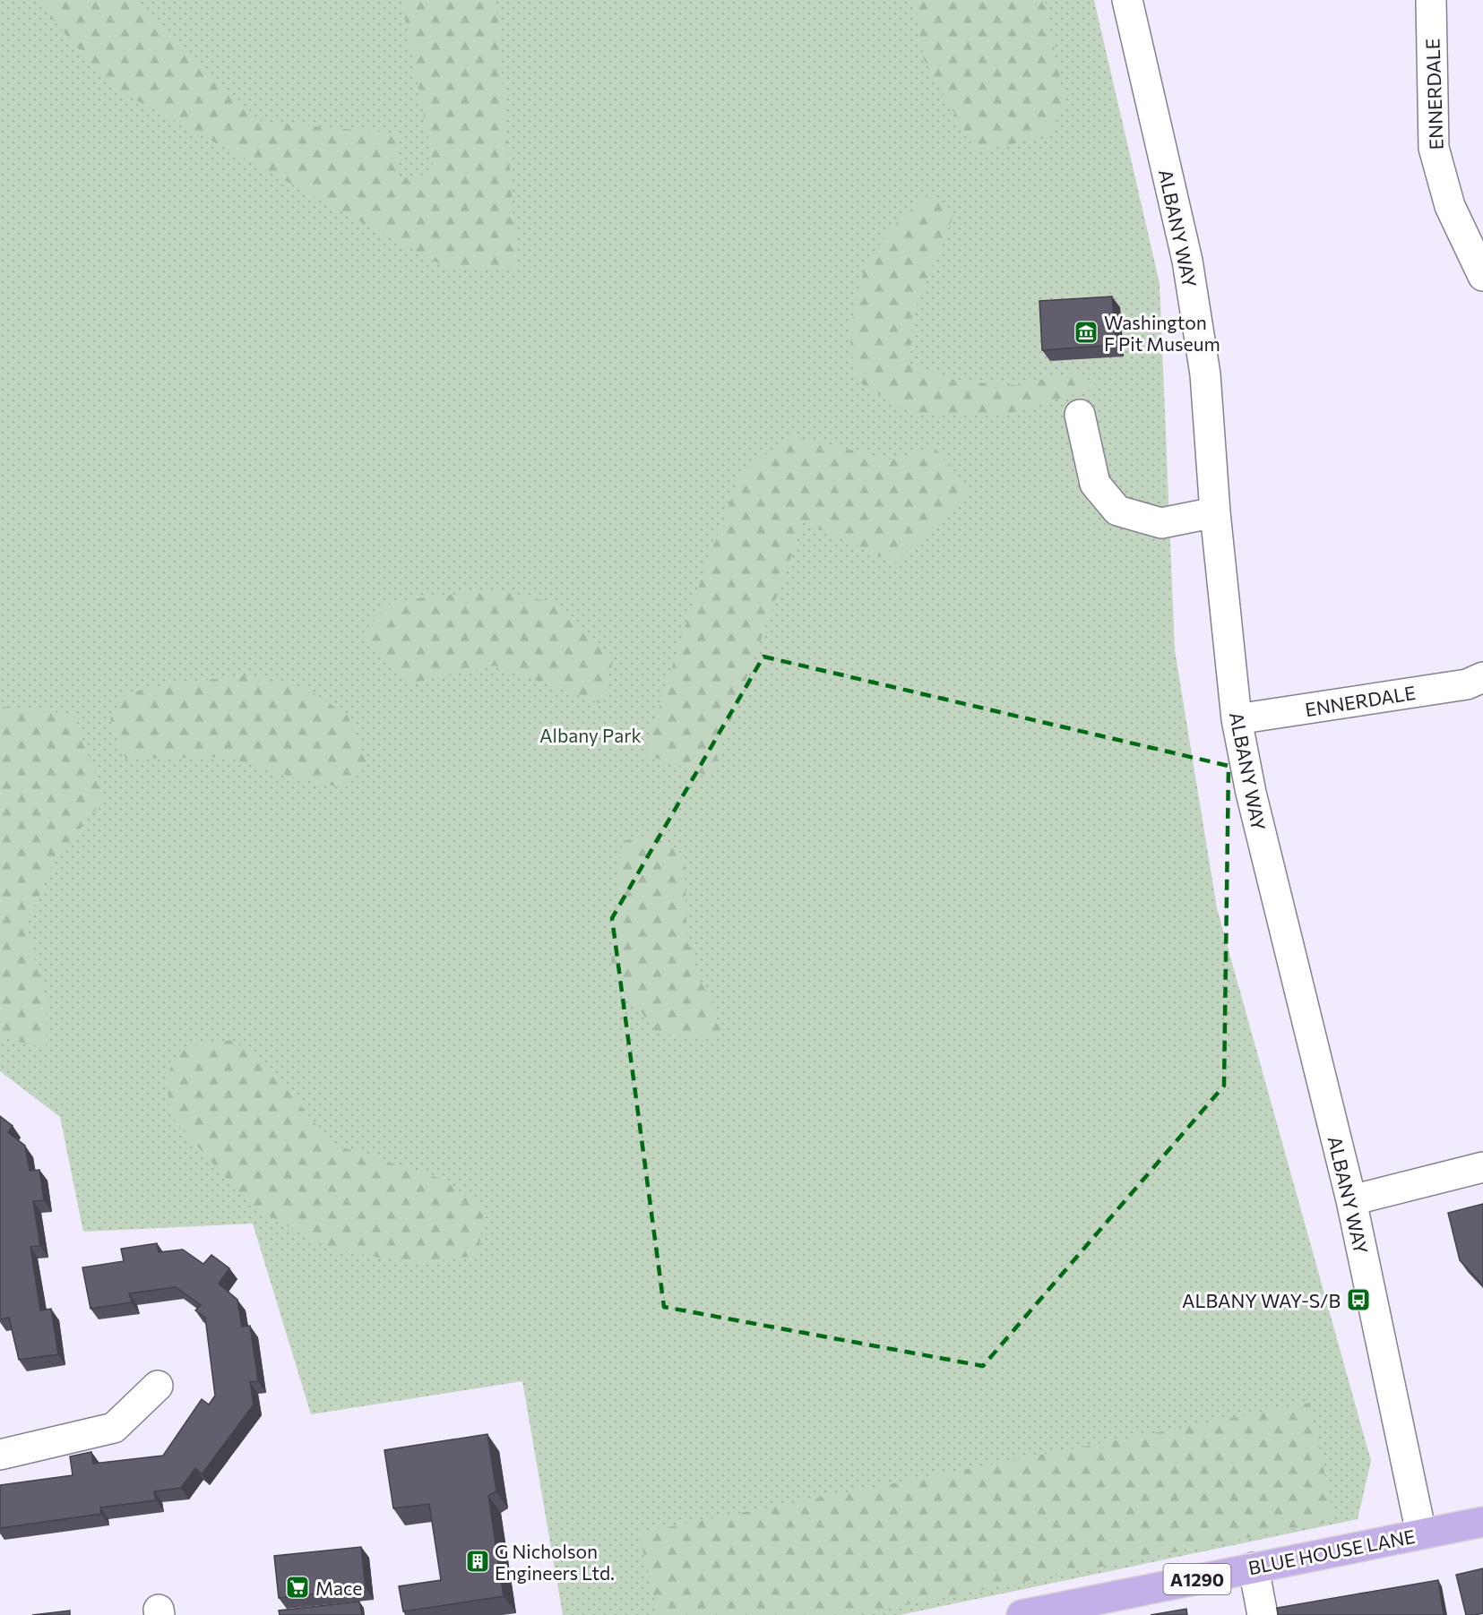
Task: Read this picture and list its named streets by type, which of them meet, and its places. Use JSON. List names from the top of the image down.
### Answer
{
  "streets": {
    "main road": ["BLUE HOUSE LANE", "A1290"],
    "street": ["ENNERDALE", "ALBANY WAY"]
  },
  "crossings": [
    ["ENNERDALE", "ALBANY WAY"],
    ["ALBANY WAY", "BLUE HOUSE LANE"]
  ],
  "parks": ["Albany Park"],
  "places": {
    "museum": ["Washington F Pit Museum"],
    "bus stop": ["ALBANY WAY-S/B"],
    "building": ["G Nicholson Engineers Ltd."],
    "supermarket": ["Mace"]
  }
}
